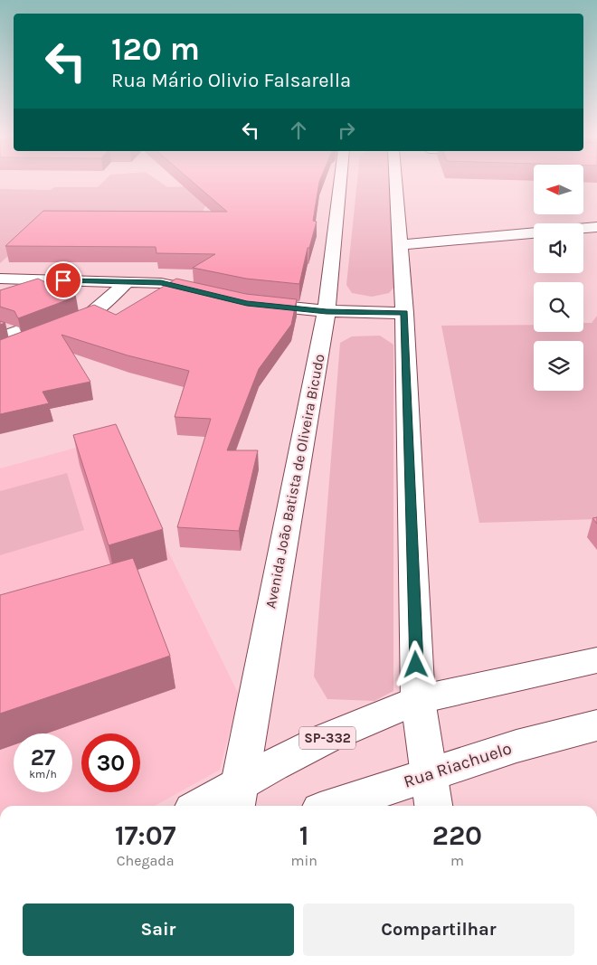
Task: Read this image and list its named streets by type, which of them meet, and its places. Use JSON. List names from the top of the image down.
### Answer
{
  "streets": {
    "street": ["Avenida João Batista de Oliveira Bicudo", "SP-332", "Rua Riachuelo"]
  },
  "crossings": [
    ["Avenida João Batista de Oliveira Bicudo", "SP-332"]
  ],
  "north": "left",
  "page": {
    "turn": ["120 m", "Rua Mário Olivio Falsarella"],
    "speed": "27 km/h",
    "limit": "30",
    "eta": [
      "17:07",
      "Chegada",
      "1",
      "min",
      "220",
      "m"
    ],
    "buttons": ["Sair", "Compartilhar"]
  }
}
